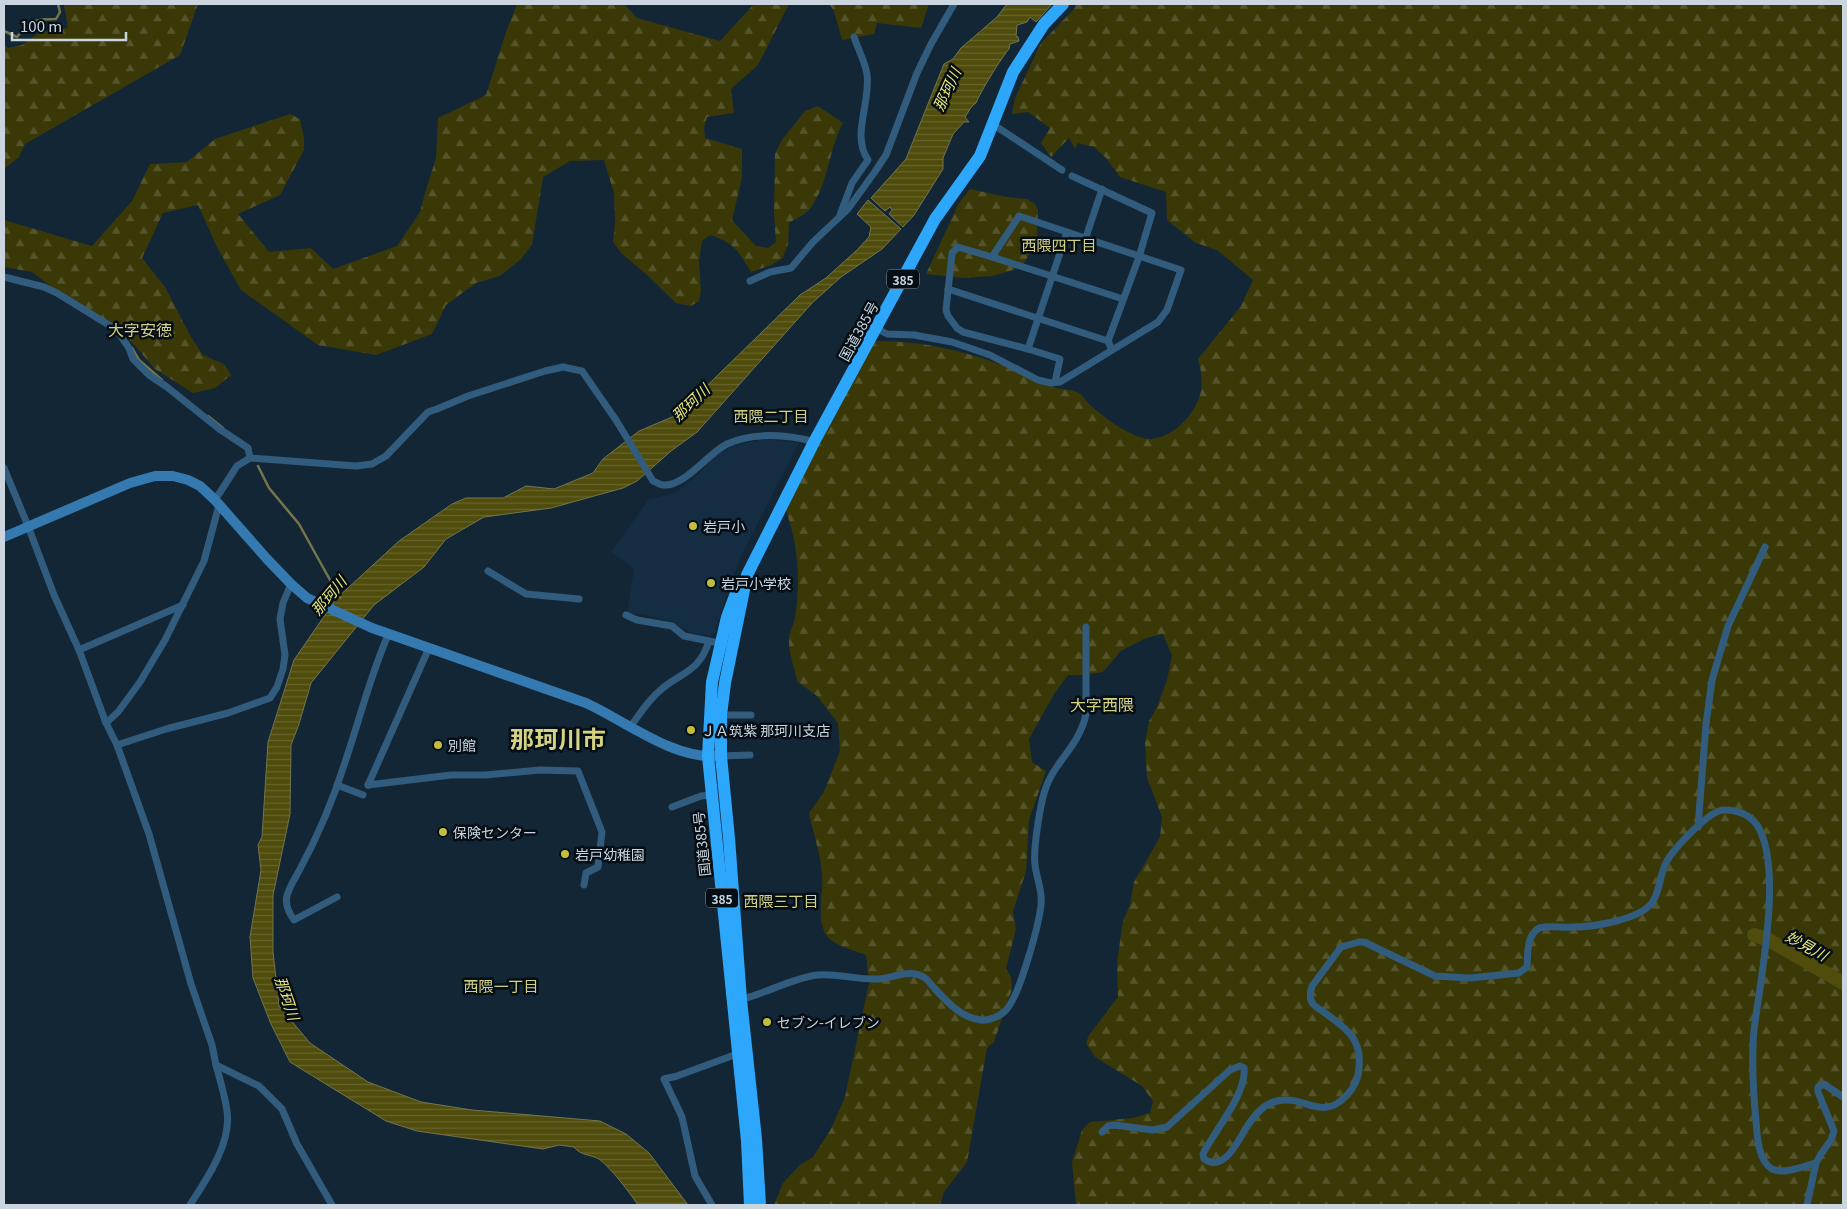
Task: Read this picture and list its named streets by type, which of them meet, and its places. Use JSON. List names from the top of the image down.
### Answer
{
  "streets": {
    "highway": ["385", "国道385号"]
  },
  "districts": [
    "西隈四丁目",
    "大字安徳",
    "西隈二丁目",
    "大字西隈",
    "那珂川市",
    "西隈三丁目",
    "西隈一丁目"
  ],
  "water": ["那珂川", "妙見川"],
  "places": [
    "岩戸小",
    "岩戸小学校",
    "ＪＡ筑紫 那珂川支店",
    "別館",
    "保険センター",
    "岩戸幼稚園",
    "セブン-イレブン"
  ],
  "scale_bar": "100 m"
}
